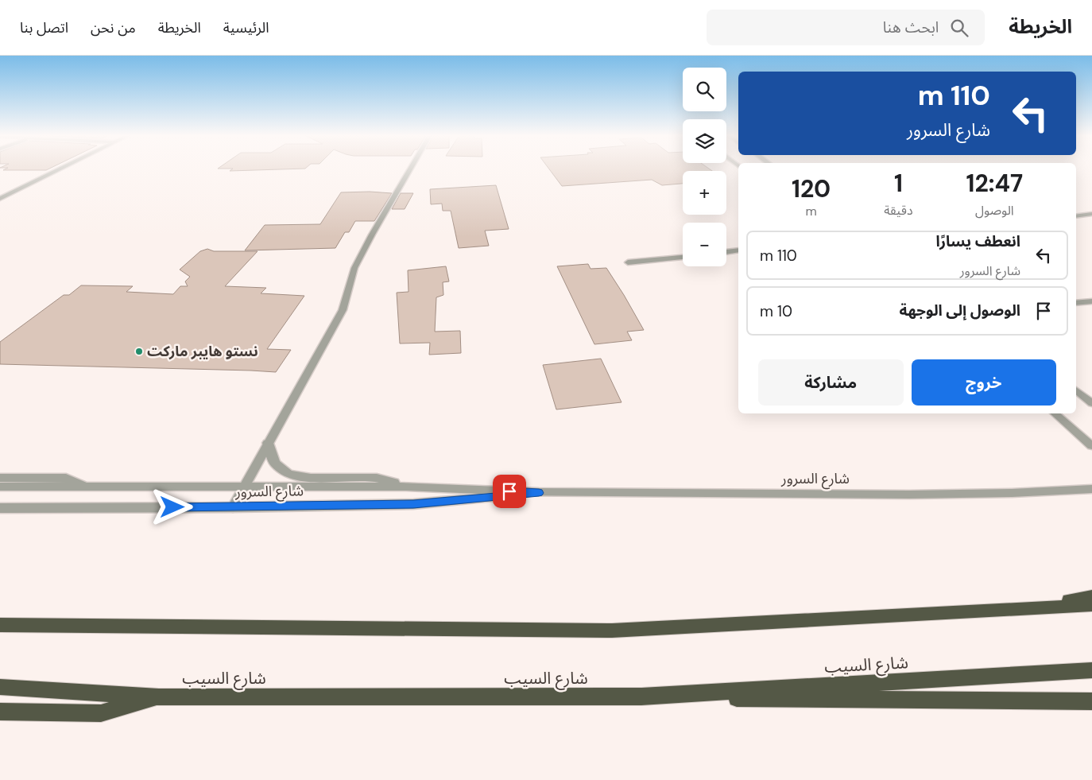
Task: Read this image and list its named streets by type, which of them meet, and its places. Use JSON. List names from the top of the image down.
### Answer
{
  "streets": {
    "highway": ["شارع السيب"],
    "street": ["شارع السرور"]
  },
  "places": ["نستو هايبر ماركت"],
  "page": {
    "header": "الخريطة",
    "search": "ابحث هنا",
    "nav": [
      "الرئيسية",
      "الخريطة",
      "من نحن",
      "اتصل بنا"
    ],
    "map_buttons": ["+", "−"],
    "turn": ["110 m", "شارع السرور"],
    "eta": [
      "12:47",
      "الوصول",
      "1",
      "دقيقة",
      "120",
      "m"
    ],
    "list": [
      {
        "name": "انعطف يسارًا",
        "note": "شارع السرور",
        "value": "110 m"
      },
      {
        "name": "الوصول إلى الوجهة",
        "value": "10 m"
      }
    ],
    "buttons": ["خروج", "مشاركة"]
  }
}
